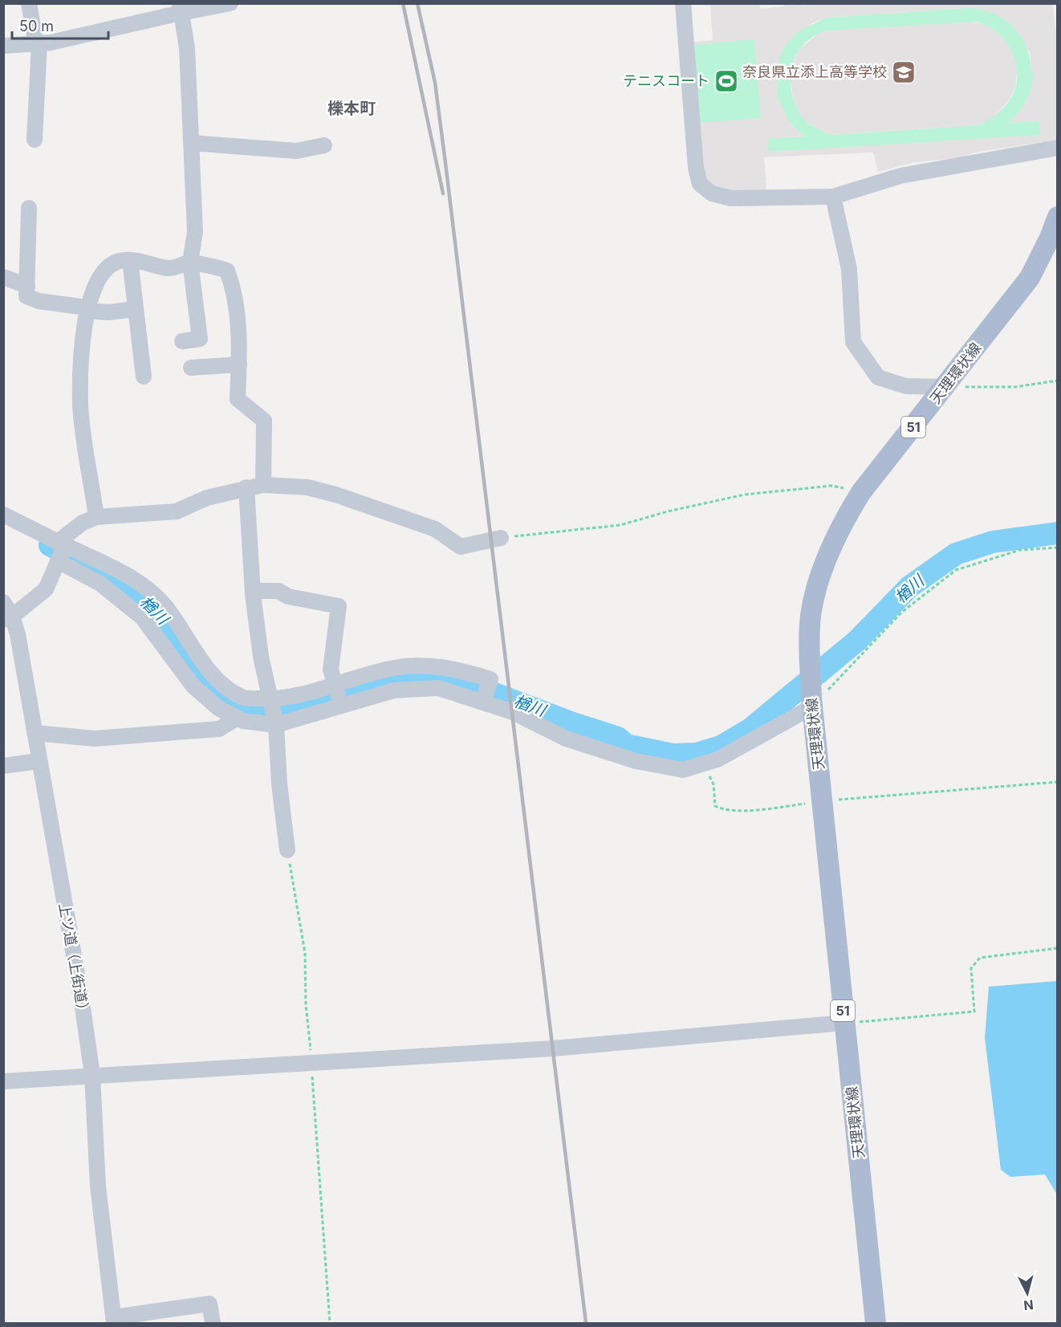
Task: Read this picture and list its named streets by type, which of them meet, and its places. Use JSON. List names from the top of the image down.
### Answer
{
  "streets": {
    "main road": ["天理環状線", "51"],
    "street": ["上ツ道（上街道）"]
  },
  "districts": ["櫟本町"],
  "water": ["楢川"],
  "places": {
    "school or university": ["奈良県立添上高等学校"],
    "sports": ["テニスコート"]
  },
  "scale_bar": "50 m",
  "north": "bottom"
}
